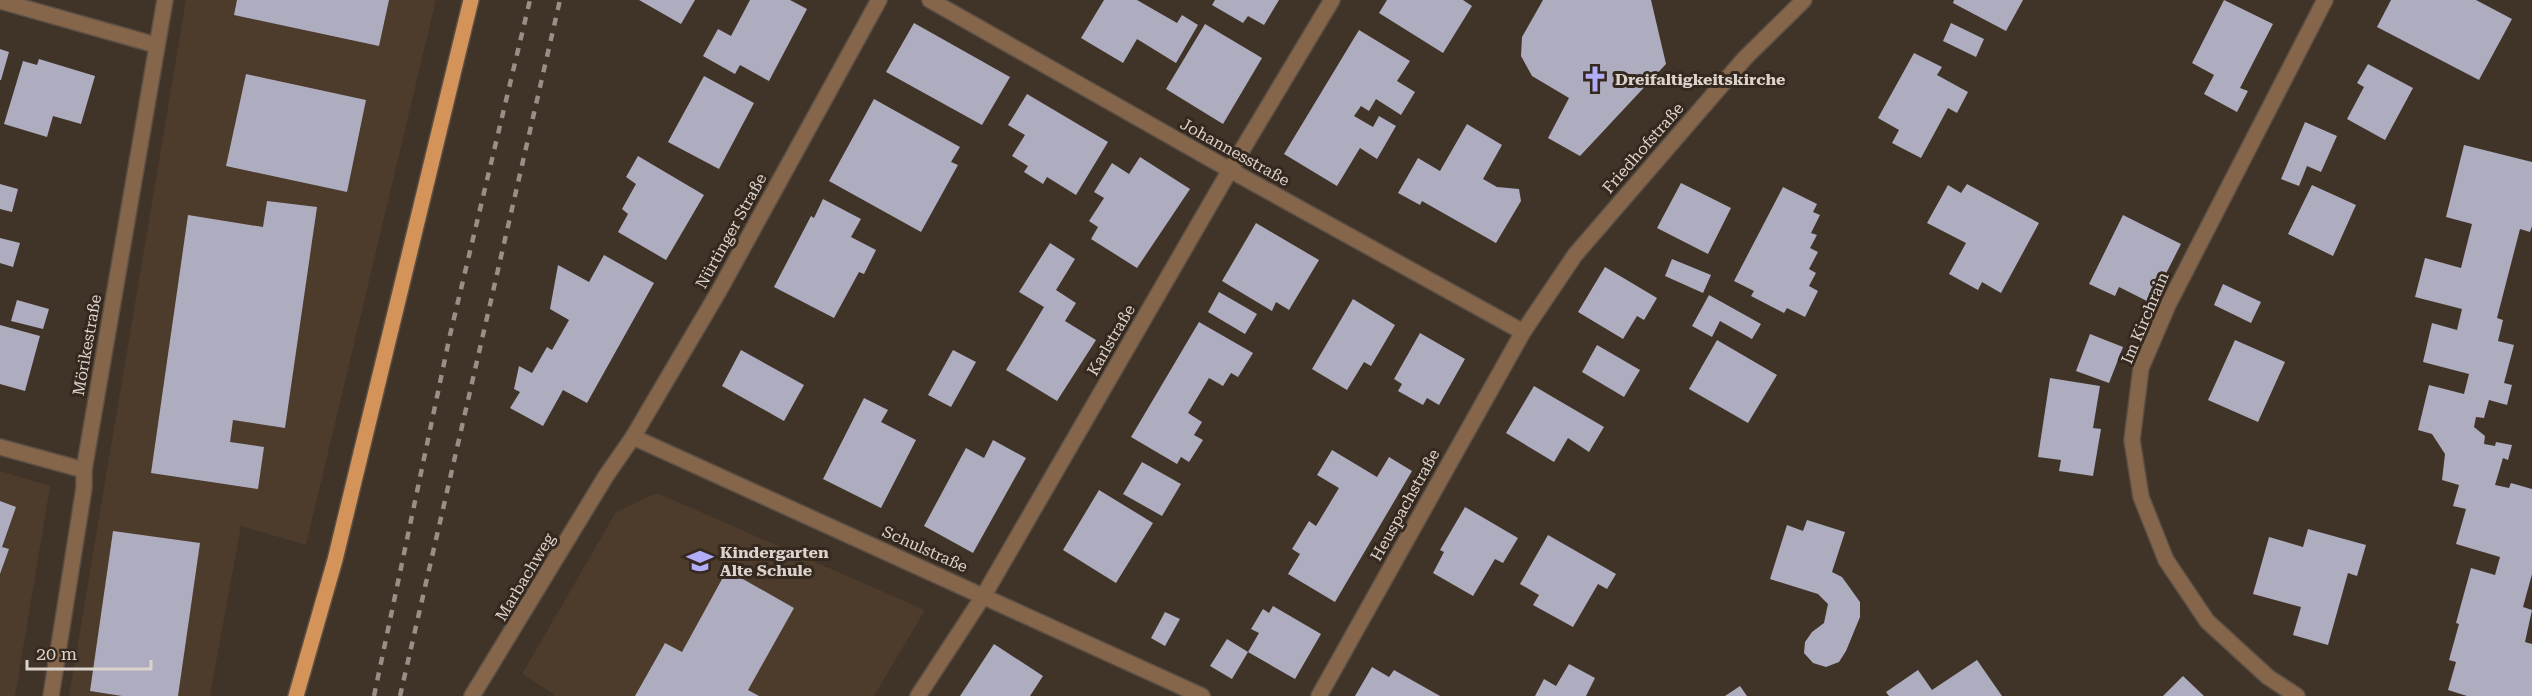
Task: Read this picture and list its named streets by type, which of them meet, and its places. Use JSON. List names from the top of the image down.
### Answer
{
  "streets": {
    "street": [
      "Friedhofstraße",
      "Johannesstraße",
      "Nürtinger Straße",
      "Im Kirchrain",
      "Karlstraße",
      "Mörikestraße",
      "Heuspachstraße",
      "Schulstraße",
      "Marbachweg"
    ]
  },
  "crossings": [
    ["Friedhofstraße", "Johannesstraße"],
    ["Friedhofstraße", "Heuspachstraße"],
    ["Johannesstraße", "Karlstraße"],
    ["Johannesstraße", "Heuspachstraße"],
    ["Nürtinger Straße", "Schulstraße"],
    ["Nürtinger Straße", "Marbachweg"],
    ["Karlstraße", "Schulstraße"]
  ],
  "places": {
    "church": ["Dreifaltigkeitskirche"],
    "school or university": ["Kindergarten Alte Schule"]
  },
  "scale_bar": "20 m"
}
